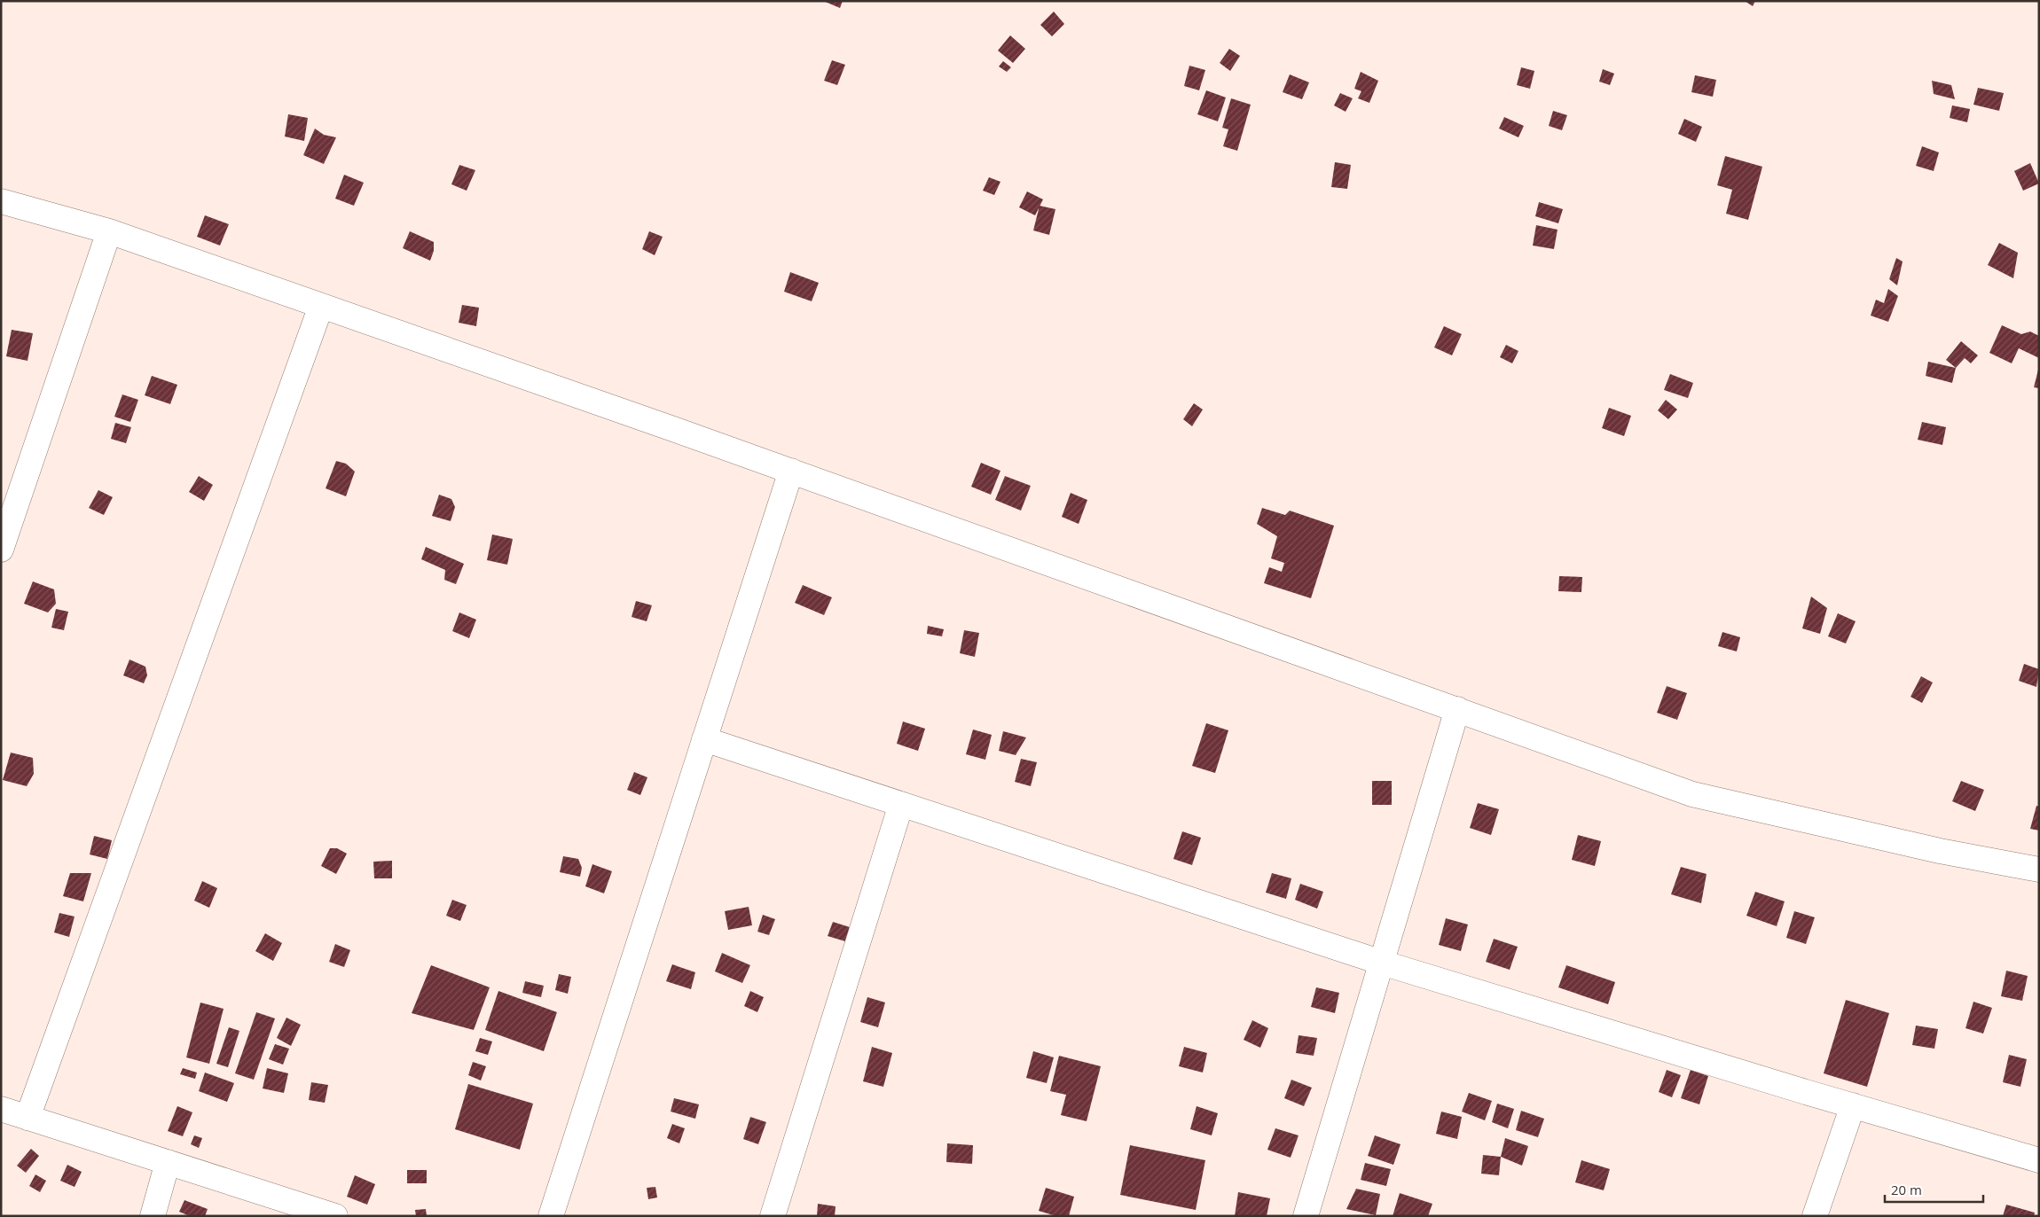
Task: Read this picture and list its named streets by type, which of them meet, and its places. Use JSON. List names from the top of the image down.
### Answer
{
  "scale_bar": "20 m"
}
